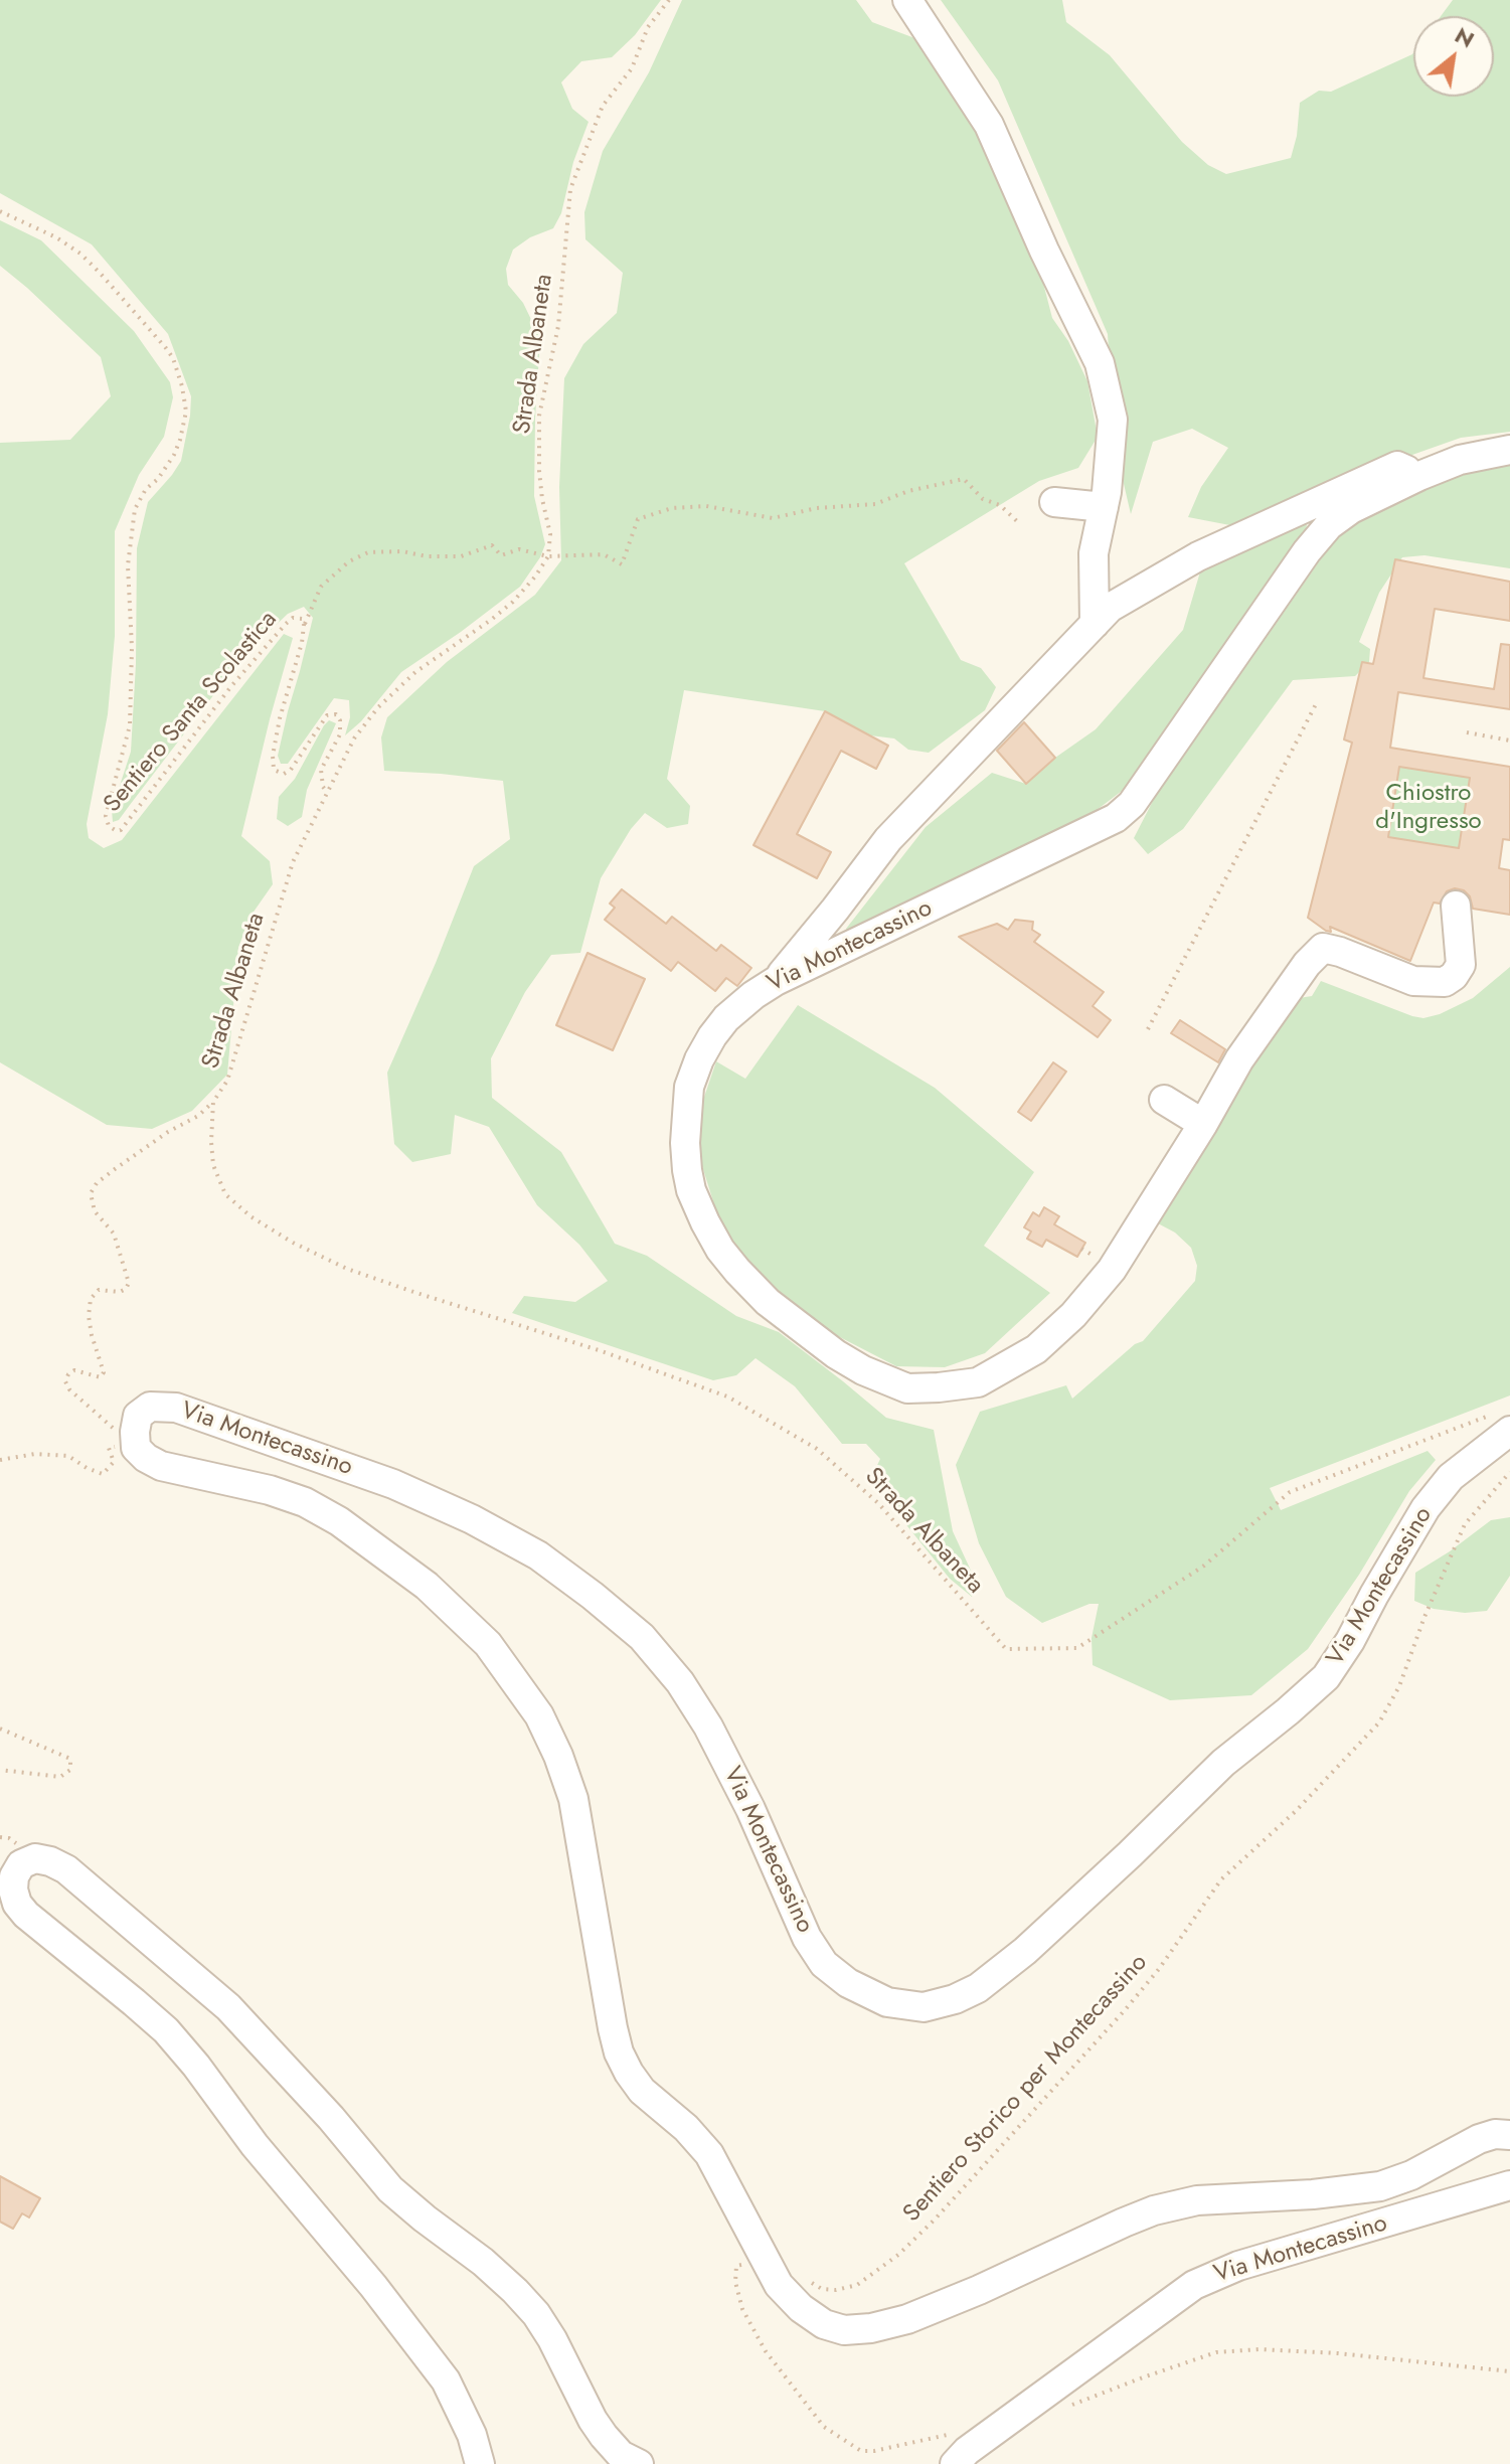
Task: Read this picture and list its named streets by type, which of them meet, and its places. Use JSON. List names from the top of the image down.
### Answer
{
  "streets": {
    "street": ["Via Montecassino"],
    "path": ["Strada Albaneta", "Sentiero Santa Scolastica", "Sentiero Storico per Montecassino"]
  },
  "crossings": [
    ["Strada Albaneta", "Sentiero Santa Scolastica"],
    ["Strada Albaneta", "Via Montecassino"]
  ],
  "parks": ["Chiostro d'Ingresso"],
  "north": "top right"
}
